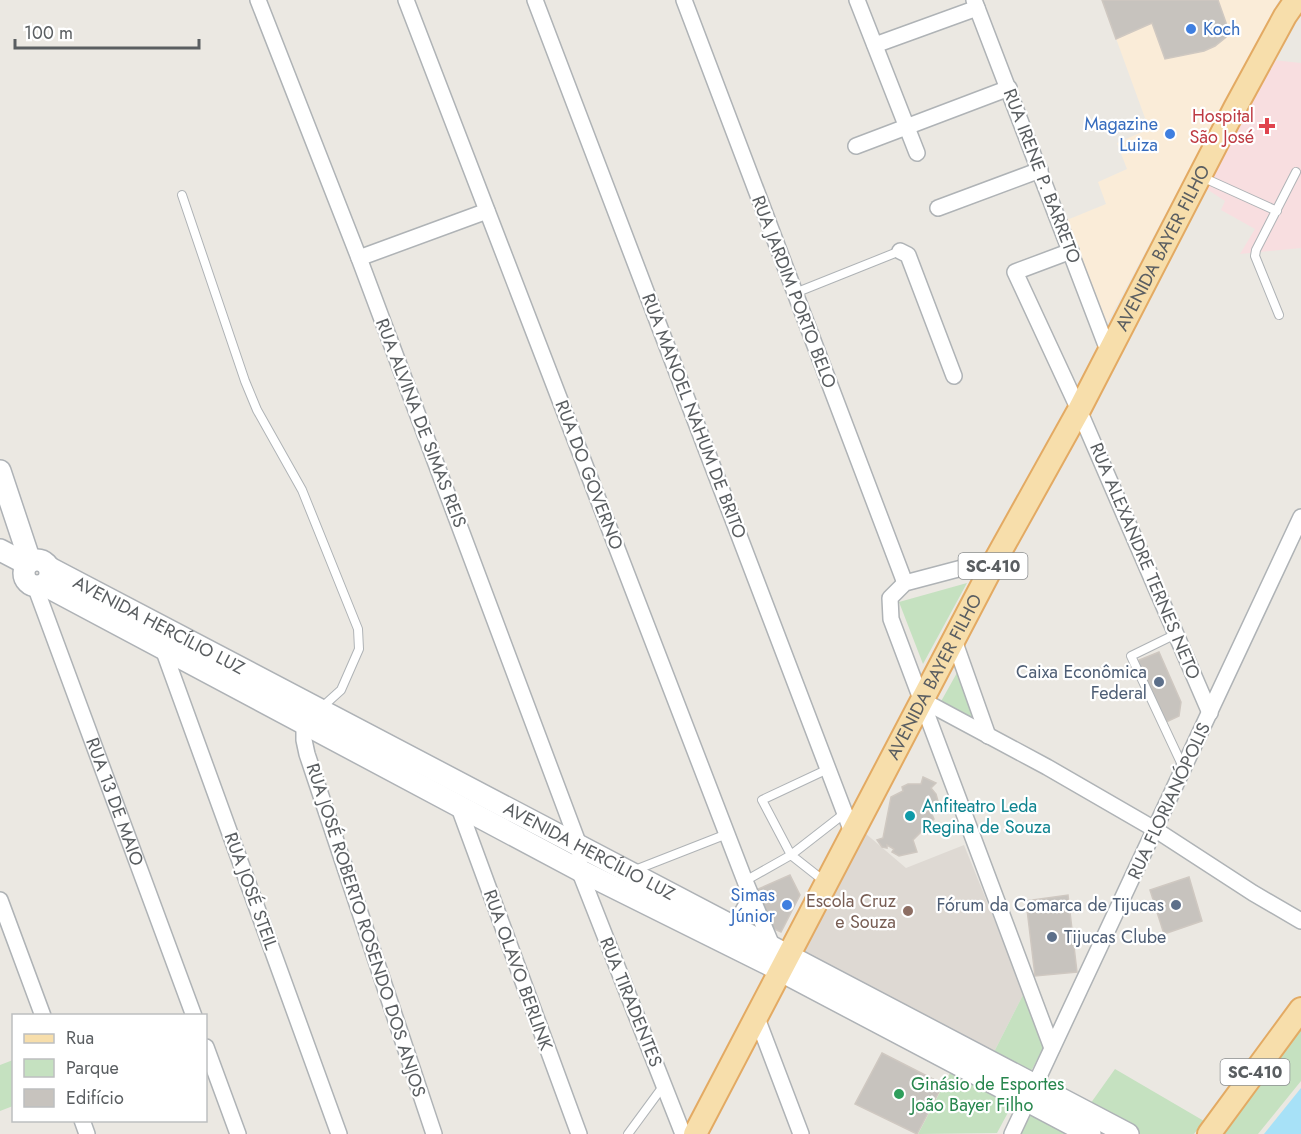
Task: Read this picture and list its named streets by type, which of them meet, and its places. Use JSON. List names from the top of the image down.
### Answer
{
  "streets": {
    "main road": ["AVENIDA BAYER FILHO", "SC-410"],
    "street": [
      "RUA IRENE P. BARRETO",
      "RUA JARDIM PORTO BELO",
      "RUA MANOEL NAHUM DE BRITO",
      "RUA ALVINA DE SIMAS REIS",
      "RUA DO GOVERNO",
      "RUA ALEXANDRE TERNES NETO",
      "AVENIDA HERCÍLIO LUZ",
      "RUA 13 DE MAIO",
      "RUA FLORIANÓPOLIS",
      "RUA JOSÉ STEIL",
      "RUA JOSÉ ROBERTO ROSENDO DOS ANJOS",
      "RUA OLAVO BERLINK",
      "RUA TIRADENTES"
    ]
  },
  "crossings": [
    ["RUA IRENE P. BARRETO", "AVENIDA BAYER FILHO"],
    ["RUA IRENE P. BARRETO", "RUA ALEXANDRE TERNES NETO"],
    ["AVENIDA BAYER FILHO", "RUA MANOEL NAHUM DE BRITO"],
    ["AVENIDA BAYER FILHO", "RUA DO GOVERNO"],
    ["AVENIDA BAYER FILHO", "RUA ALEXANDRE TERNES NETO"],
    ["AVENIDA BAYER FILHO", "AVENIDA HERCÍLIO LUZ"],
    ["RUA ALVINA DE SIMAS REIS", "AVENIDA HERCÍLIO LUZ"],
    ["RUA DO GOVERNO", "AVENIDA HERCÍLIO LUZ"],
    ["RUA ALEXANDRE TERNES NETO", "RUA FLORIANÓPOLIS"],
    ["AVENIDA HERCÍLIO LUZ", "RUA 13 DE MAIO"],
    ["AVENIDA HERCÍLIO LUZ", "RUA FLORIANÓPOLIS"],
    ["AVENIDA HERCÍLIO LUZ", "RUA JOSÉ STEIL"],
    ["AVENIDA HERCÍLIO LUZ", "RUA JOSÉ ROBERTO ROSENDO DOS ANJOS"],
    ["AVENIDA HERCÍLIO LUZ", "RUA OLAVO BERLINK"],
    ["AVENIDA HERCÍLIO LUZ", "RUA TIRADENTES"]
  ],
  "places": {
    "other": [
      "Koch",
      "Magazine Luiza",
      "Caixa Econômica Federal",
      "Anfiteatro Leda Regina de Souza",
      "Simas Júnior",
      "Fórum da Comarca de Tijucas",
      "Escola Cruz e Souza",
      "Tijucas Clube",
      "Ginásio de Esportes João Bayer Filho"
    ],
    "health": ["Hospital São José"]
  },
  "legend": ["Rua", "Parque", "Edifício"],
  "scale_bar": "100 m"
}
